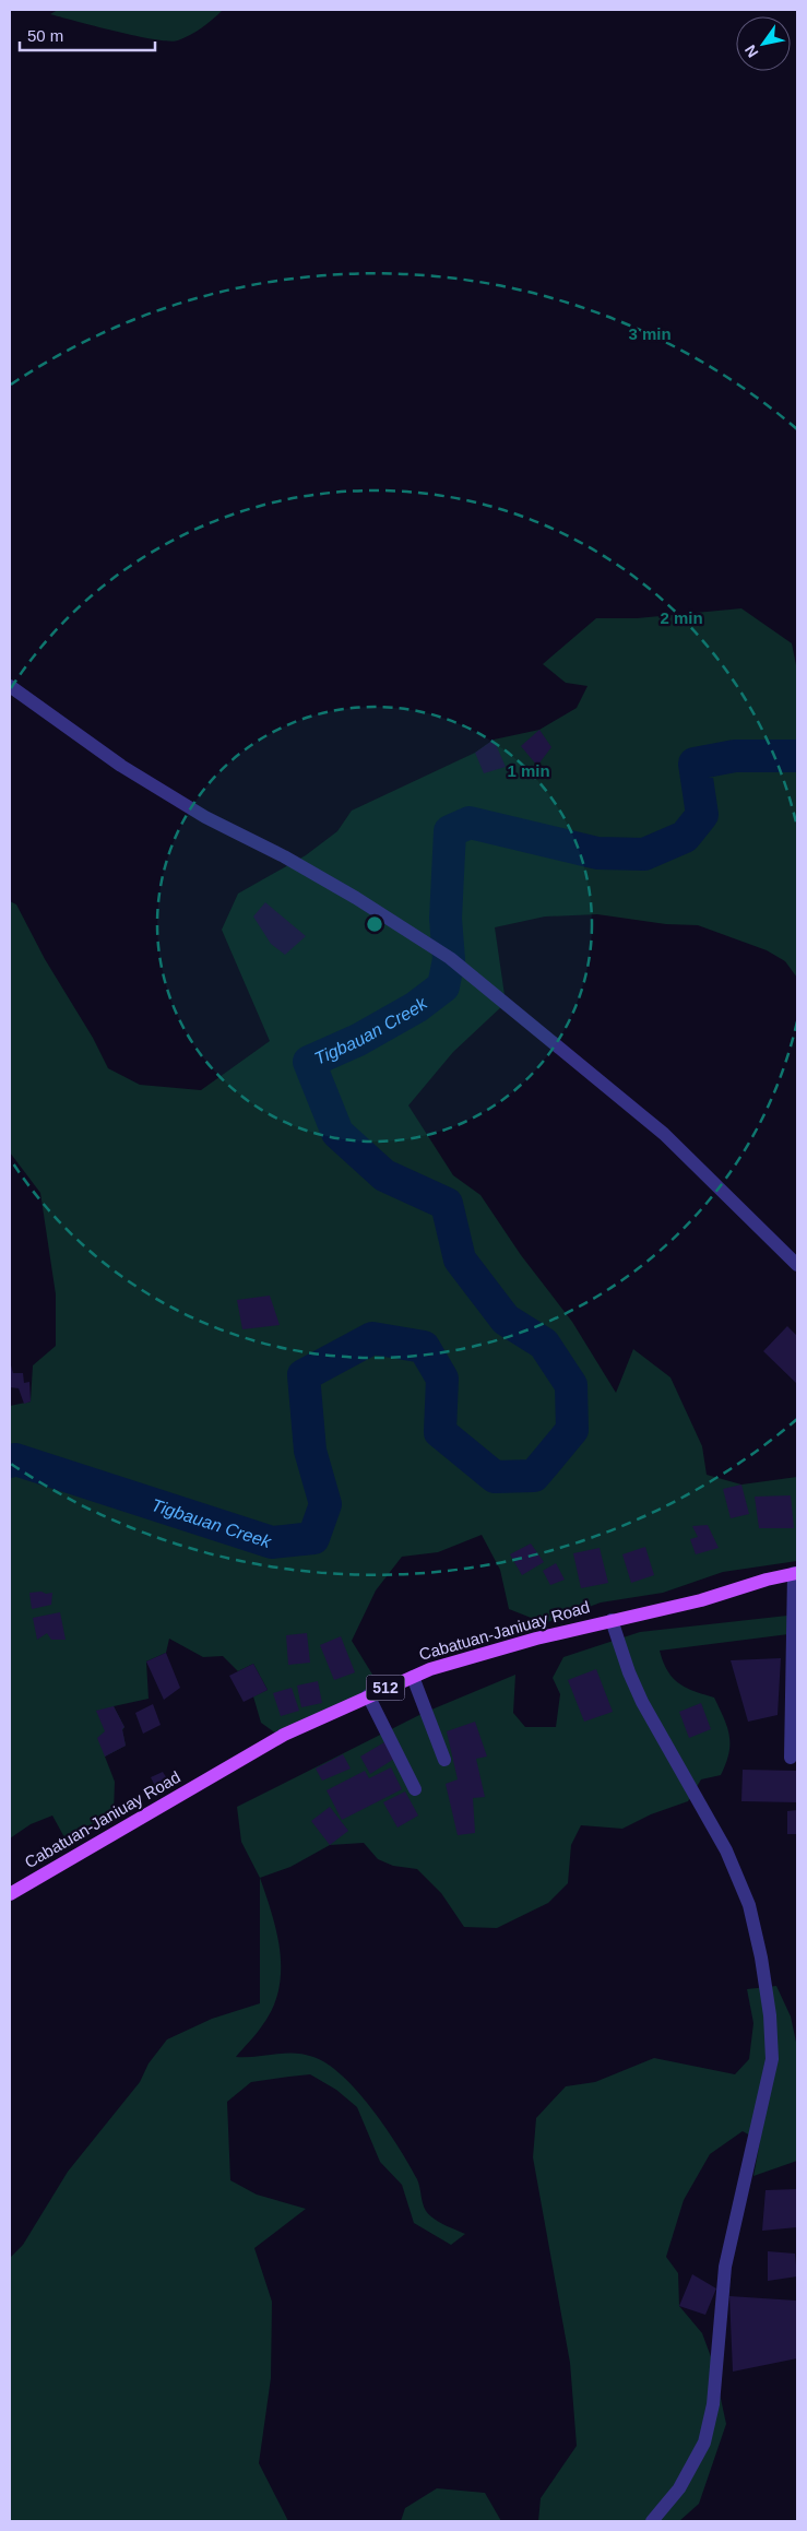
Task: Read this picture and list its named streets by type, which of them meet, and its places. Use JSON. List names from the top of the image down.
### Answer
{
  "streets": {
    "main road": ["Cabatuan-Janiuay Road", "512"]
  },
  "water": ["Tigbauan Creek"],
  "scale_bar": "50 m",
  "north": "bottom left",
  "rings": ["3 min", "2 min", "1 min"]
}
